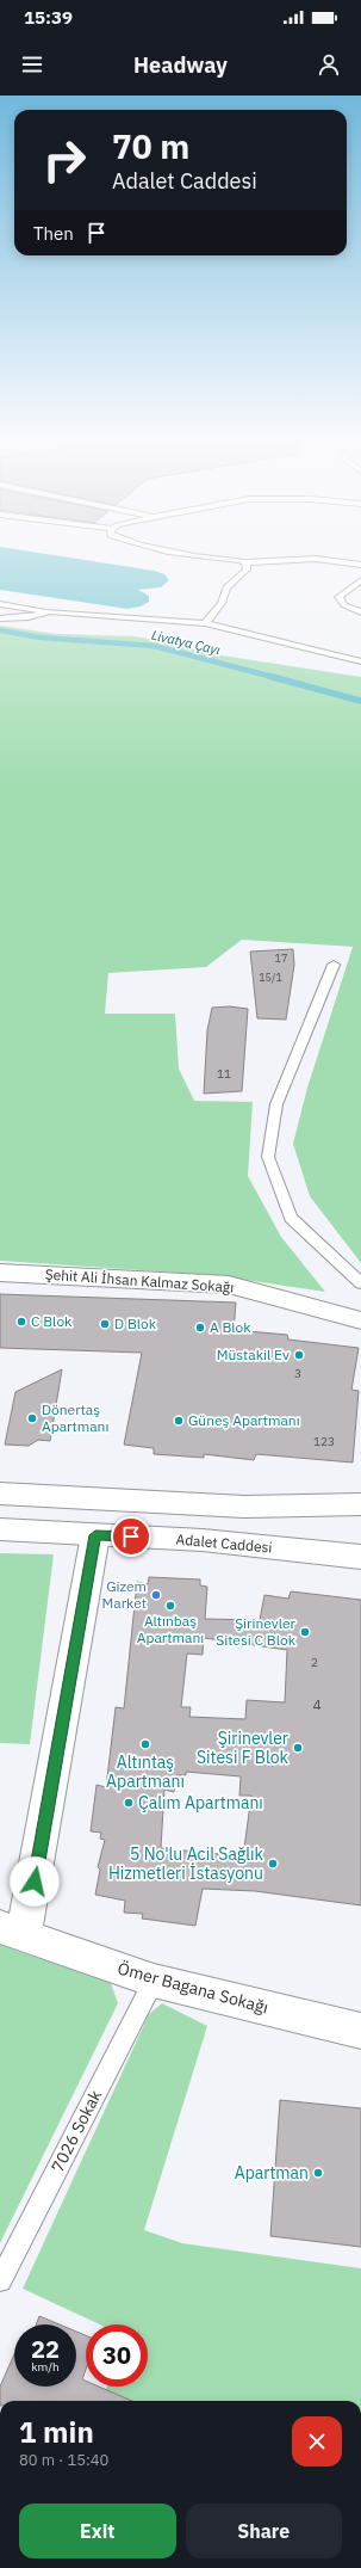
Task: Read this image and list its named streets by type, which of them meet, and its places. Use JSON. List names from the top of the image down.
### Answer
{
  "streets": {
    "street": ["Şehit Ali İhsan Kalmaz Sokağı", "Adalet Caddesi", "Ömer Bagana Sokağı"],
    "lane": ["7026 Sokak"]
  },
  "crossings": [
    ["Ömer Bagana Sokağı", "7026 Sokak"]
  ],
  "water": ["Livatya Çayı"],
  "places": [
    "C Blok",
    "D Blok",
    "A Blok",
    "Müstakil Ev",
    "Dönertaş Apartmanı",
    "Güneş Apartmanı",
    "Gizem Market",
    "Altınbaş Apartmanı",
    "Şirinevler Sitesi C Blok",
    "Altıntaş Apartmanı",
    "Şirinevler Sitesi F Blok",
    "Çalım Apartmanı",
    "5 No'lu Acil Sağlık Hizmetleri İstasyonu",
    "Apartman"
  ],
  "house_numbers": [
    "17",
    "15/1",
    "11",
    "3",
    "123",
    "2",
    "4"
  ],
  "page": {
    "status": "15:39",
    "header": "Headway",
    "turn": ["70 m", "Adalet Caddesi"],
    "then": "Then",
    "speed": "22 km/h",
    "limit": "30",
    "heading": ["1 min", "80 m · 15:40"],
    "buttons": ["Exit", "Share"]
  }
}
